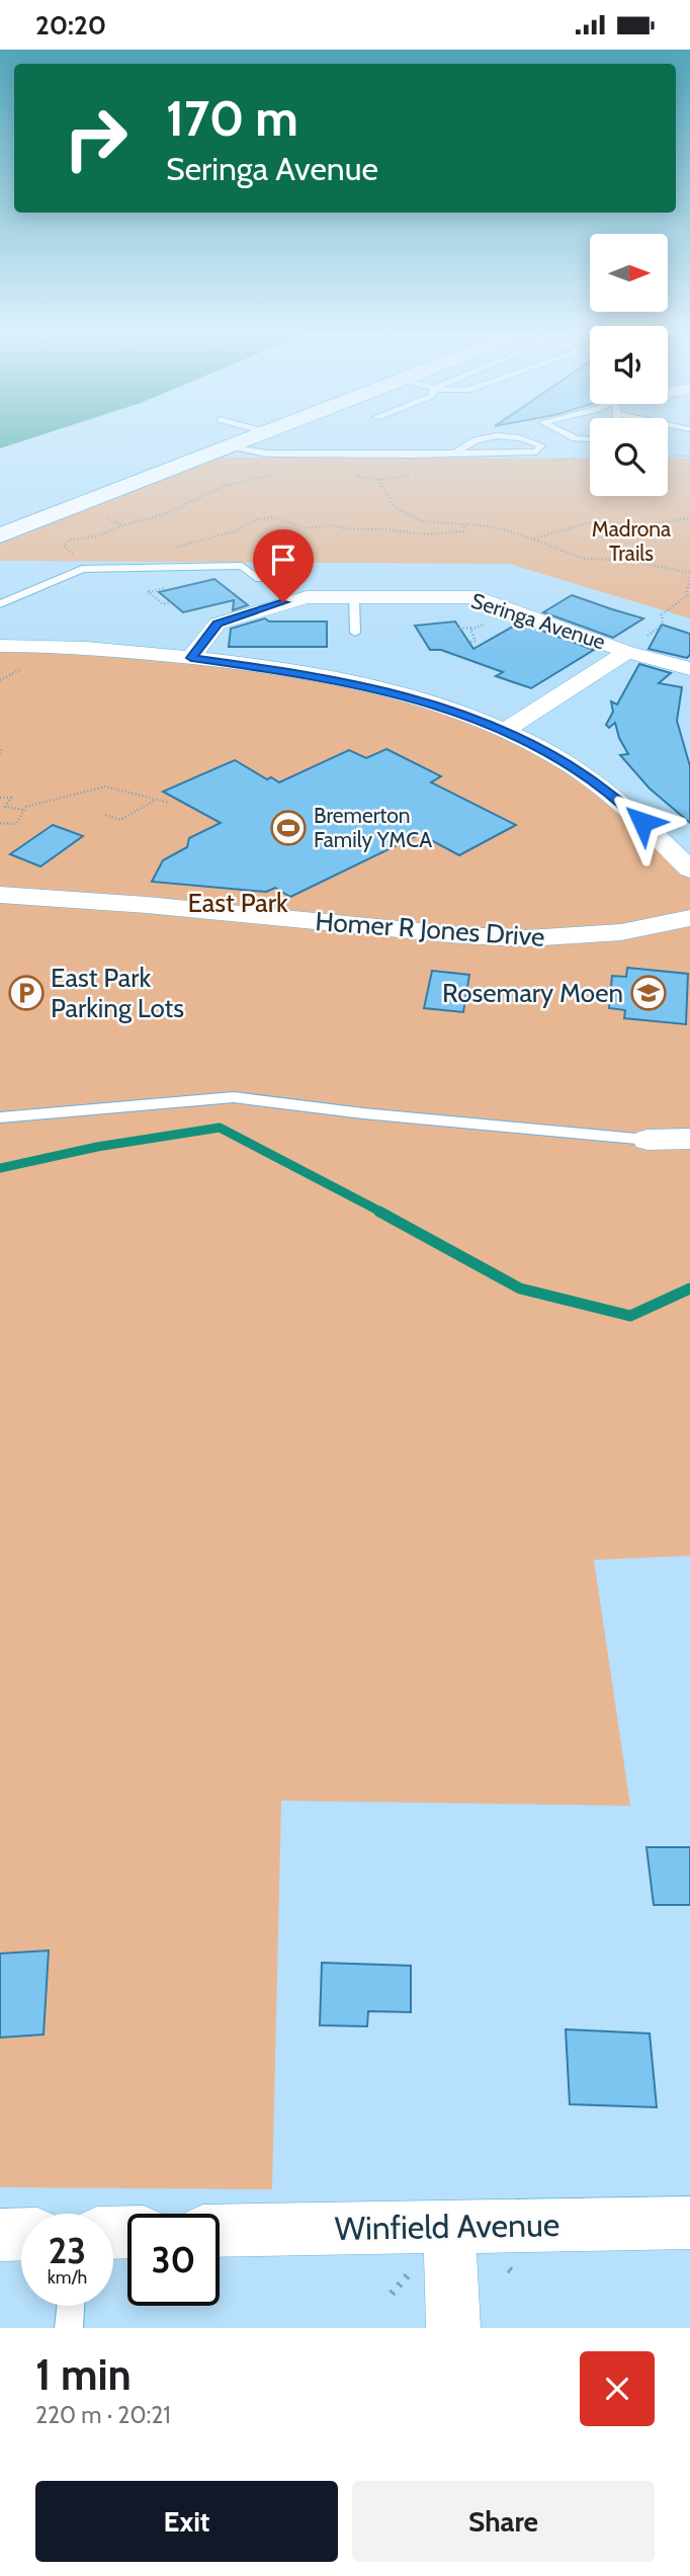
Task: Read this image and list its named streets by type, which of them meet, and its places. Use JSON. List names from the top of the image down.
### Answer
{
  "streets": {
    "street": ["Seringa Avenue", "Homer R Jones Drive", "Winfield Avenue"]
  },
  "parks": ["Madrona Trails", "East Park"],
  "places": {
    "sports": ["Bremerton Family YMCA"],
    "parking": ["East Park Parking Lots"],
    "school or university": ["Rosemary Moen"]
  },
  "north": "right",
  "page": {
    "status": "20:20",
    "turn": ["170 m", "Seringa Avenue"],
    "speed": "23 km/h",
    "limit": "30",
    "heading": ["1 min", "220 m · 20:21"],
    "buttons": ["Exit", "Share"]
  }
}
